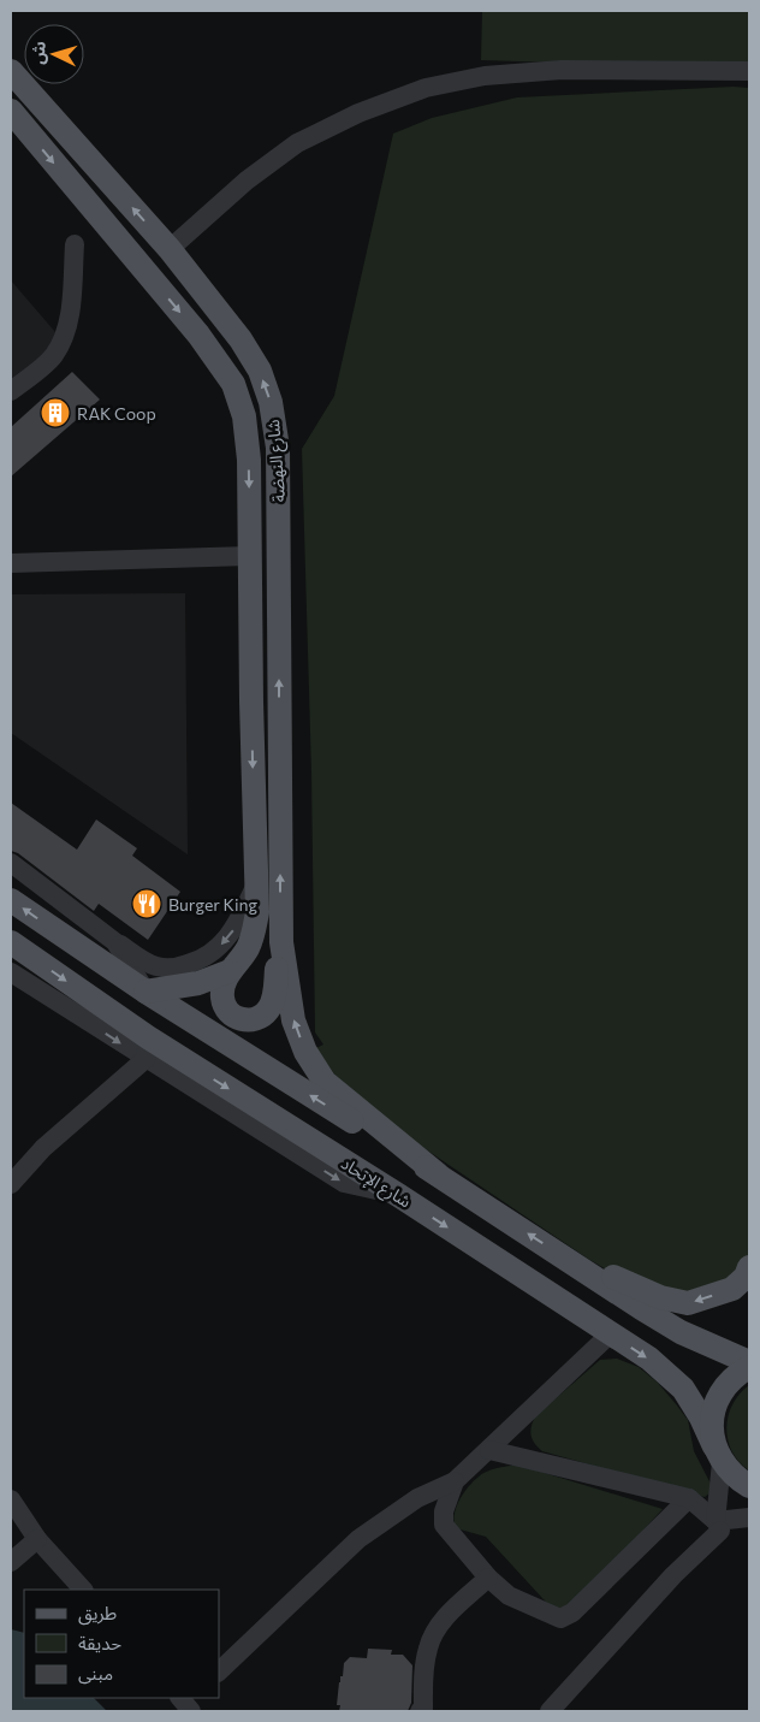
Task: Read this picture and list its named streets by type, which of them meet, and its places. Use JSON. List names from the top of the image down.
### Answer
{
  "streets": {
    "main road": ["شارع النهضة", "شارع الإتحاد"]
  },
  "places": {
    "building": ["RAK Coop"],
    "restaurant": ["Burger King"]
  },
  "legend": ["طريق", "حديقة", "مبنى"],
  "north": "left"
}
